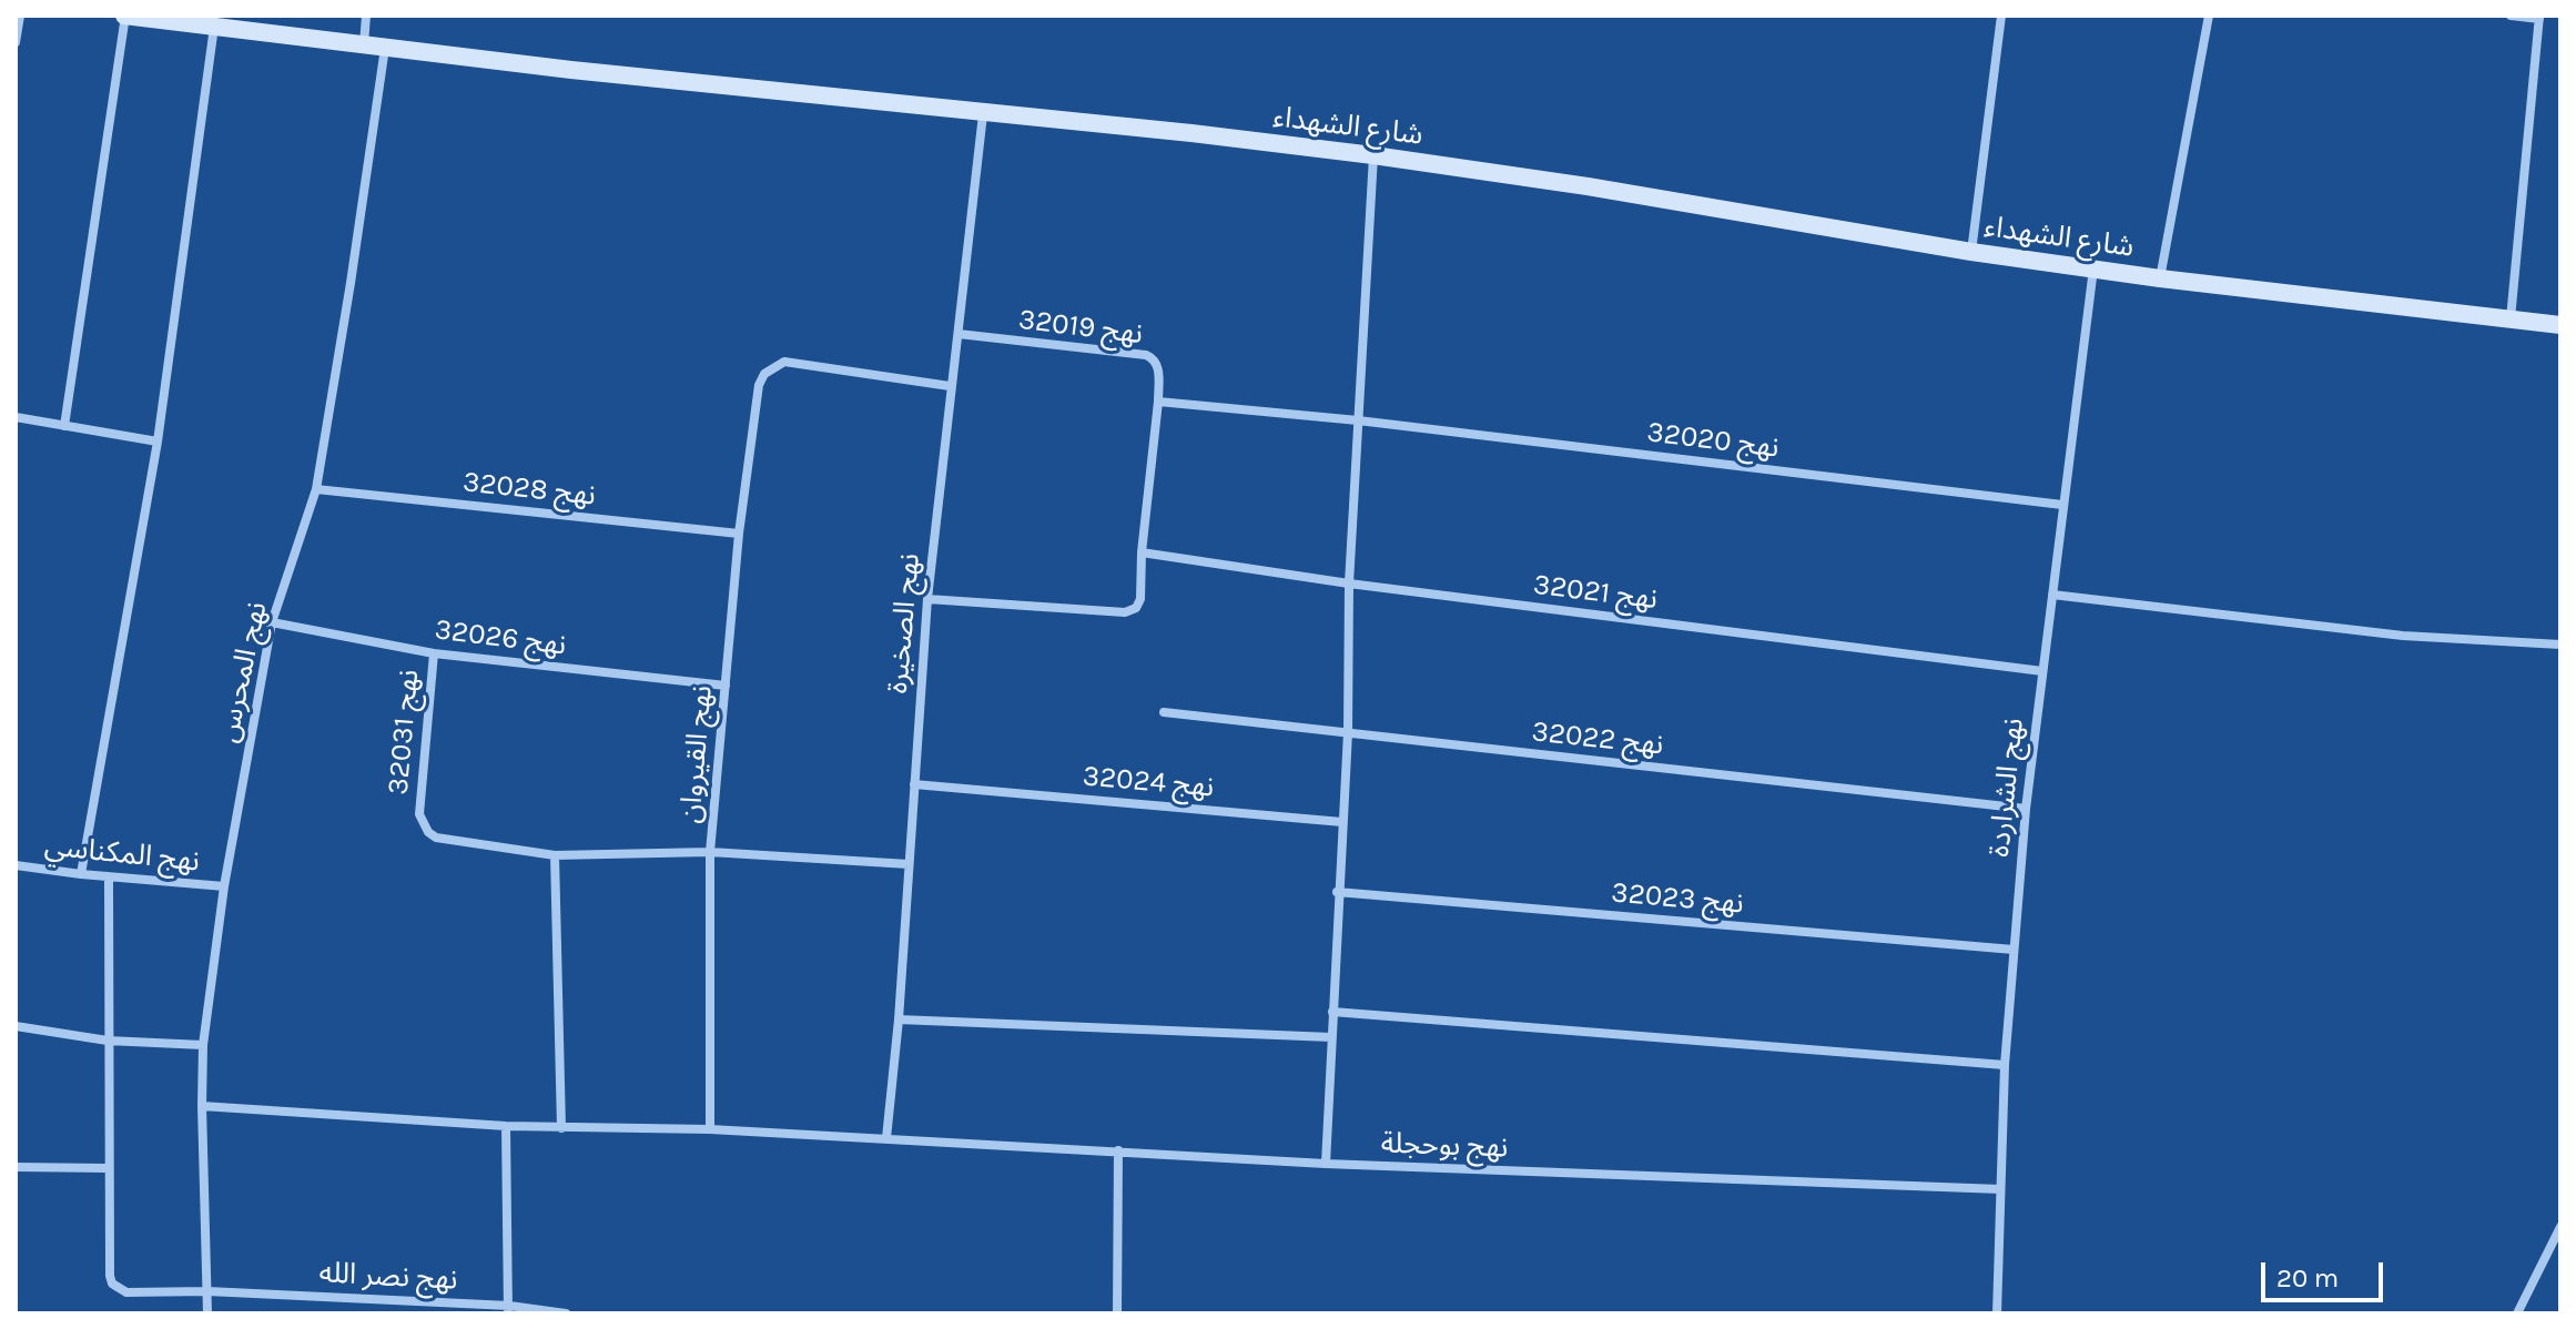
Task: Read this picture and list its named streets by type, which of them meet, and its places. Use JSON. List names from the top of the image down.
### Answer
{
  "streets": {
    "street": [
      "شارع الشهداء",
      "نهج 32019",
      "نهج 32020",
      "نهج 32028",
      "نهج 32021",
      "نهج الصخيرة",
      "نهج 32026",
      "نهج المحرس",
      "نهج 32031",
      "نهج 32022",
      "نهج القيروان",
      "نهج 32024",
      "نهج الشراردة",
      "نهج المكناسي",
      "نهج 32023",
      "نهج بوحجلة",
      "نهج نصر الله"
    ]
  },
  "crossings": [
    ["شارع الشهداء", "نهج الصخيرة"],
    ["شارع الشهداء", "نهج المحرس"],
    ["شارع الشهداء", "نهج الشراردة"],
    ["نهج 32019", "نهج 32020"],
    ["نهج 32019", "نهج 32021"],
    ["نهج 32019", "نهج الصخيرة"],
    ["نهج 32020", "نهج الشراردة"],
    ["نهج 32028", "نهج المحرس"],
    ["نهج 32028", "نهج القيروان"],
    ["نهج 32021", "نهج الشراردة"],
    ["نهج الصخيرة", "نهج القيروان"],
    ["نهج الصخيرة", "نهج 32024"],
    ["نهج الصخيرة", "نهج بوحجلة"],
    ["نهج 32026", "نهج المحرس"],
    ["نهج 32026", "نهج 32031"],
    ["نهج 32026", "نهج القيروان"],
    ["نهج المحرس", "نهج المكناسي"],
    ["نهج المحرس", "نهج بوحجلة"],
    ["نهج المحرس", "نهج نصر الله"],
    ["نهج 32022", "نهج الشراردة"],
    ["نهج القيروان", "نهج بوحجلة"],
    ["نهج الشراردة", "نهج 32023"],
    ["نهج الشراردة", "نهج بوحجلة"]
  ],
  "scale_bar": "20 m"
}
